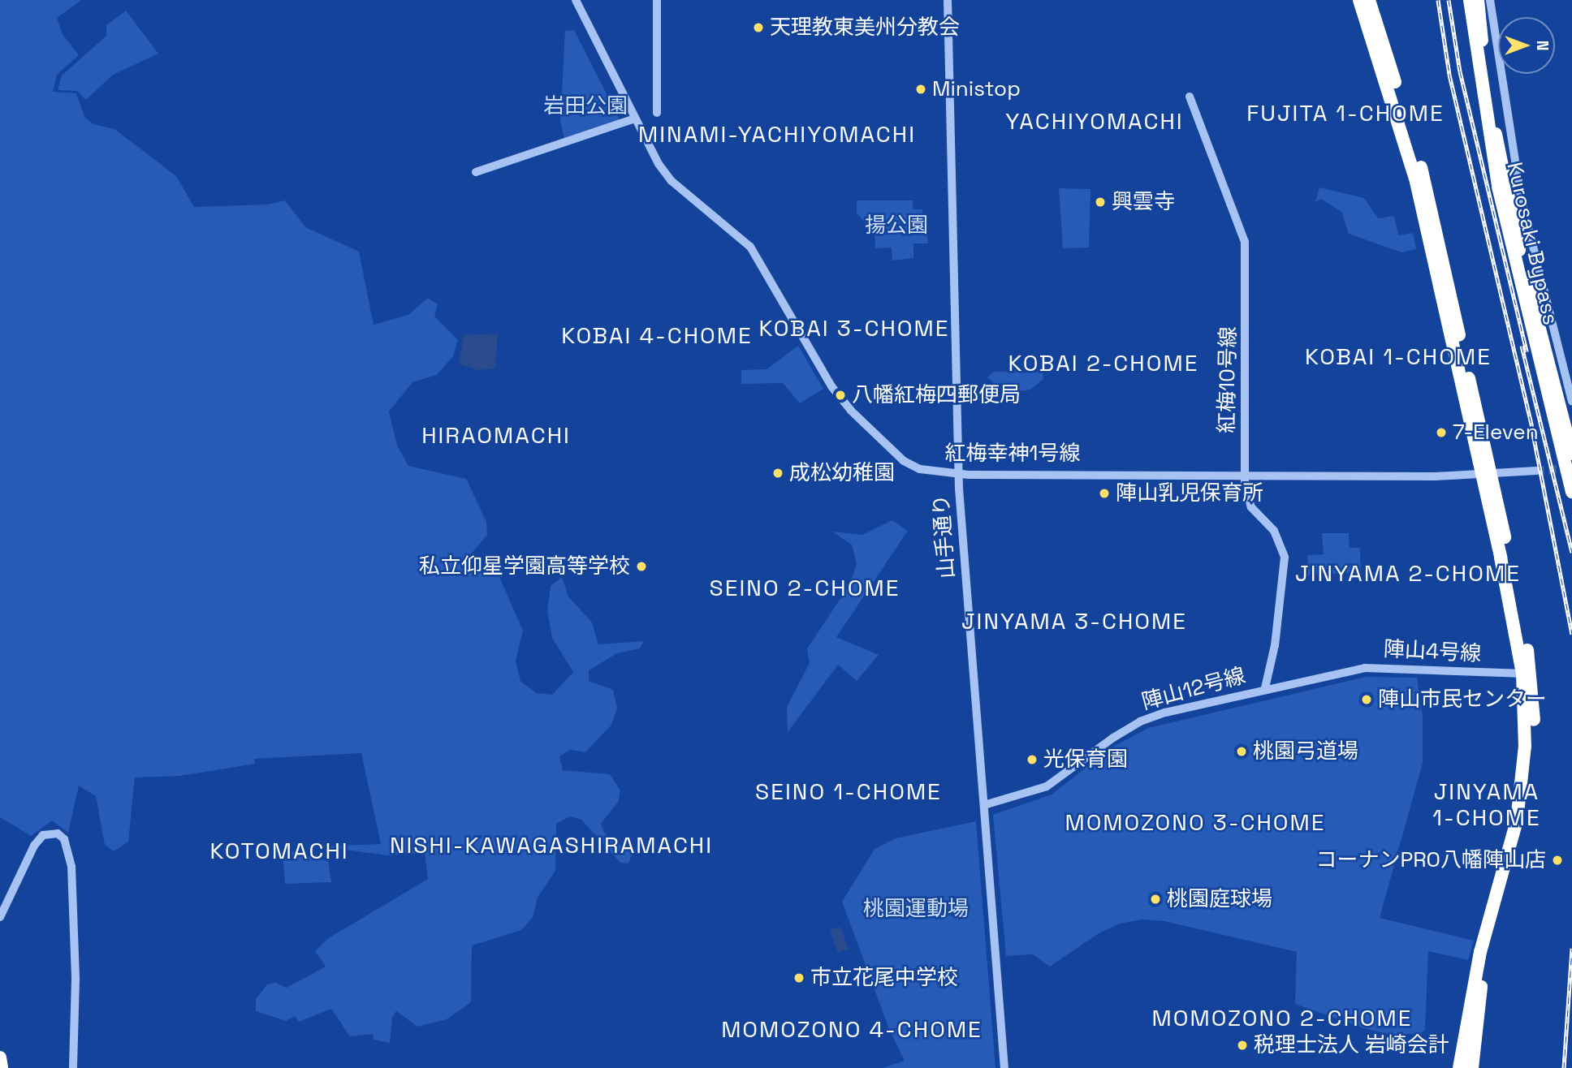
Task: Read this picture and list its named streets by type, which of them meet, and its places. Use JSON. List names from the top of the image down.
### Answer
{
  "streets": {
    "highway": ["Kurosaki Bypass"],
    "street": [
      "紅梅10号線",
      "紅梅幸神1号線",
      "山手通り",
      "陣山4号線",
      "陣山12号線"
    ]
  },
  "crossings": [
    ["紅梅10号線", "紅梅幸神1号線"],
    ["紅梅10号線", "陣山4号線"],
    ["紅梅10号線", "陣山12号線"],
    ["紅梅幸神1号線", "山手通り"],
    ["山手通り", "陣山12号線"],
    ["陣山4号線", "陣山12号線"]
  ],
  "districts": [
    "FUJITA 1-CHOME",
    "YACHIYOMACHI",
    "MINAMI-YACHIYOMACHI",
    "KOBAI 3-CHOME",
    "KOBAI 4-CHOME",
    "KOBAI 1-CHOME",
    "KOBAI 2-CHOME",
    "HIRAOMACHI",
    "JINYAMA 2-CHOME",
    "SEINO 2-CHOME",
    "JINYAMA 3-CHOME",
    "SEINO 1-CHOME",
    "JINYAMA 1-CHOME",
    "MOMOZONO 3-CHOME",
    "NISHI-KAWAGASHIRAMACHI",
    "KOTOMACHI",
    "MOMOZONO 2-CHOME",
    "MOMOZONO 4-CHOME"
  ],
  "parks": ["岩田公園", "揚公園", "桃園運動場"],
  "places": [
    "天理教東美州分教会",
    "Ministop",
    "興雲寺",
    "八幡紅梅四郵便局",
    "7-Eleven",
    "成松幼稚園",
    "陣山乳児保育所",
    "私立仰星学園高等学校",
    "陣山市民センター",
    "桃園弓道場",
    "光保育園",
    "コーナンPRO八幡陣山店",
    "桃園庭球場",
    "市立花尾中学校",
    "税理士法人 岩崎会計"
  ],
  "north": "right"
}
